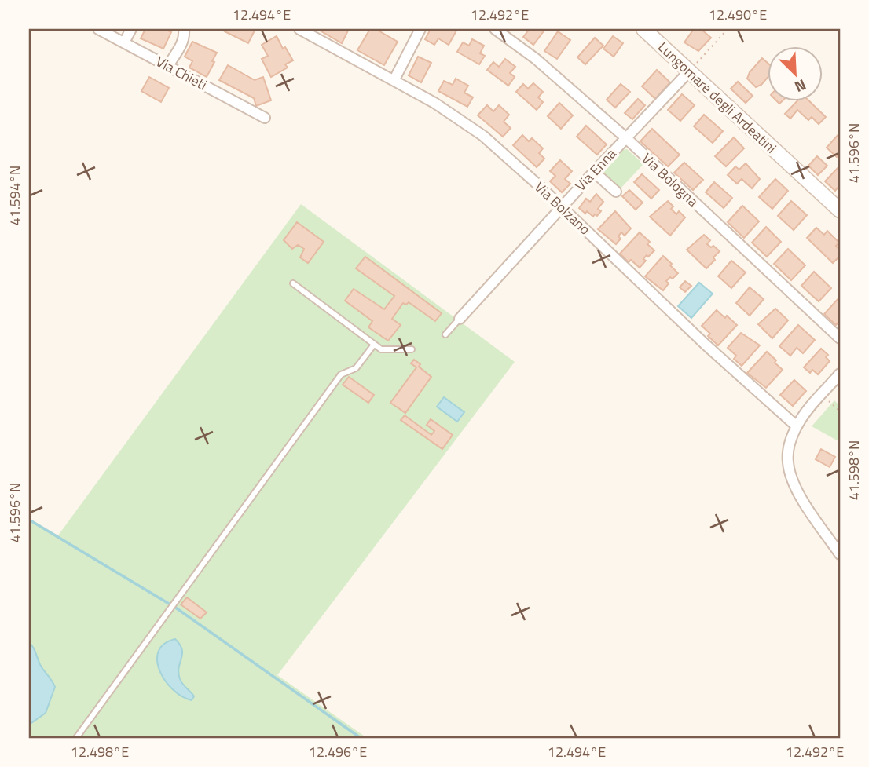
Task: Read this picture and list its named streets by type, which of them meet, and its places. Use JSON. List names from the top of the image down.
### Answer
{
  "streets": {
    "main road": ["Lungomare degli Ardeatini"],
    "street": [
      "Via Chieti",
      "Via Enna",
      "Via Bologna",
      "Via Bolzano"
    ]
  },
  "crossings": [
    ["Lungomare degli Ardeatini", "Via Enna"],
    ["Via Enna", "Via Bologna"],
    ["Via Enna", "Via Bolzano"]
  ],
  "north": "bottom right",
  "coordinates": [
    "12.494°E",
    "12.492°E",
    "12.490°E",
    "41.596°N",
    "41.594°N",
    "41.598°N",
    "12.498°E",
    "12.496°E"
  ]
}
